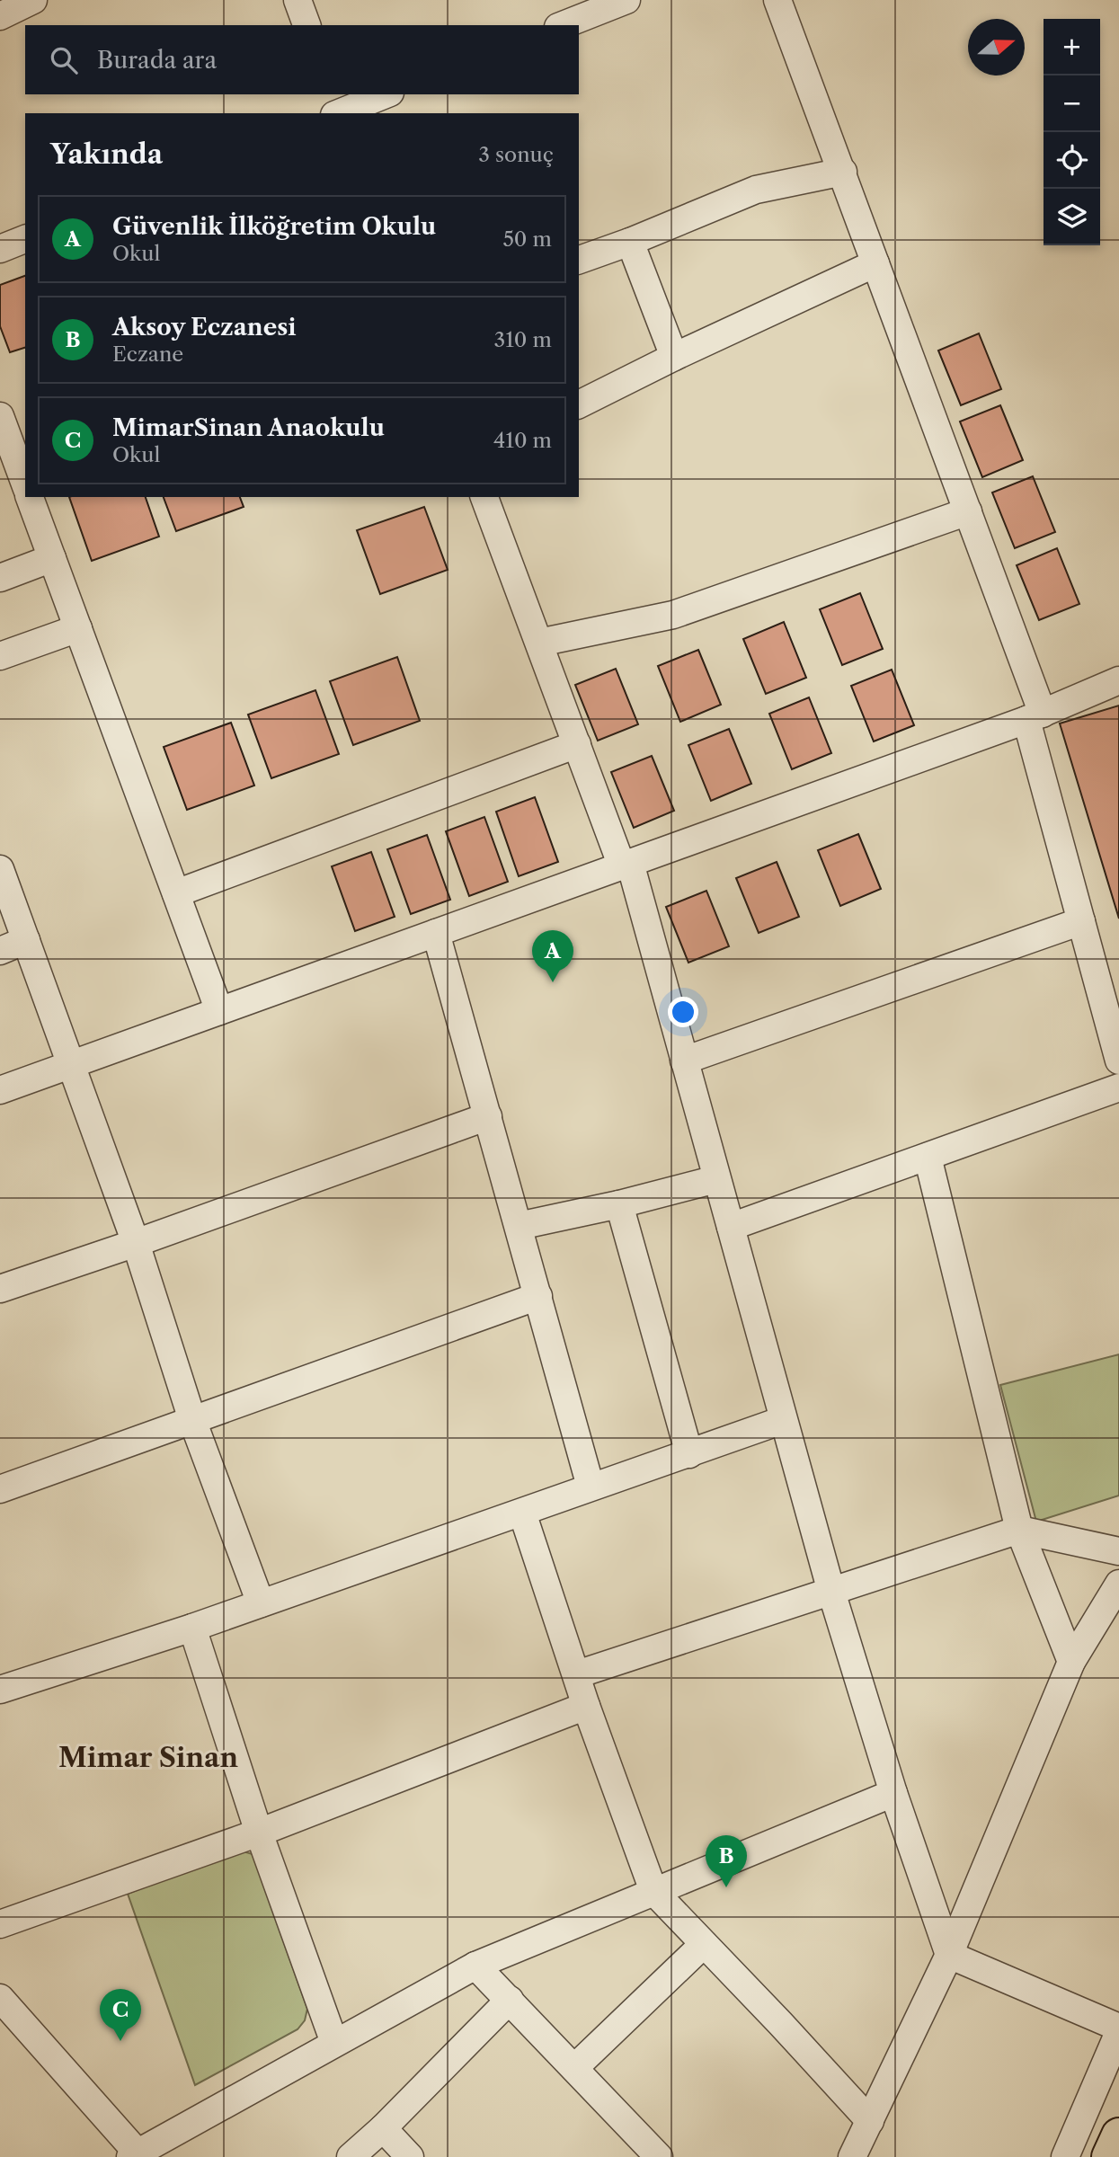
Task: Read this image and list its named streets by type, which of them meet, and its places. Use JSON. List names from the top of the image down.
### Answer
{
  "districts": ["Mimar Sinan"],
  "north": "right",
  "page": {
    "map_buttons": ["+", "−"],
    "search": "Burada ara",
    "heading": ["Yakında", "3 sonuç"],
    "list": [
      {
        "mark": "A",
        "name": "Güvenlik İlköğretim Okulu",
        "note": "Okul",
        "value": "50 m"
      },
      {
        "mark": "B",
        "name": "Aksoy Eczanesi",
        "note": "Eczane",
        "value": "310 m"
      },
      {
        "mark": "C",
        "name": "MimarSinan Anaokulu",
        "note": "Okul",
        "value": "410 m"
      }
    ],
    "pins": ["A", "B", "C"]
  }
}
